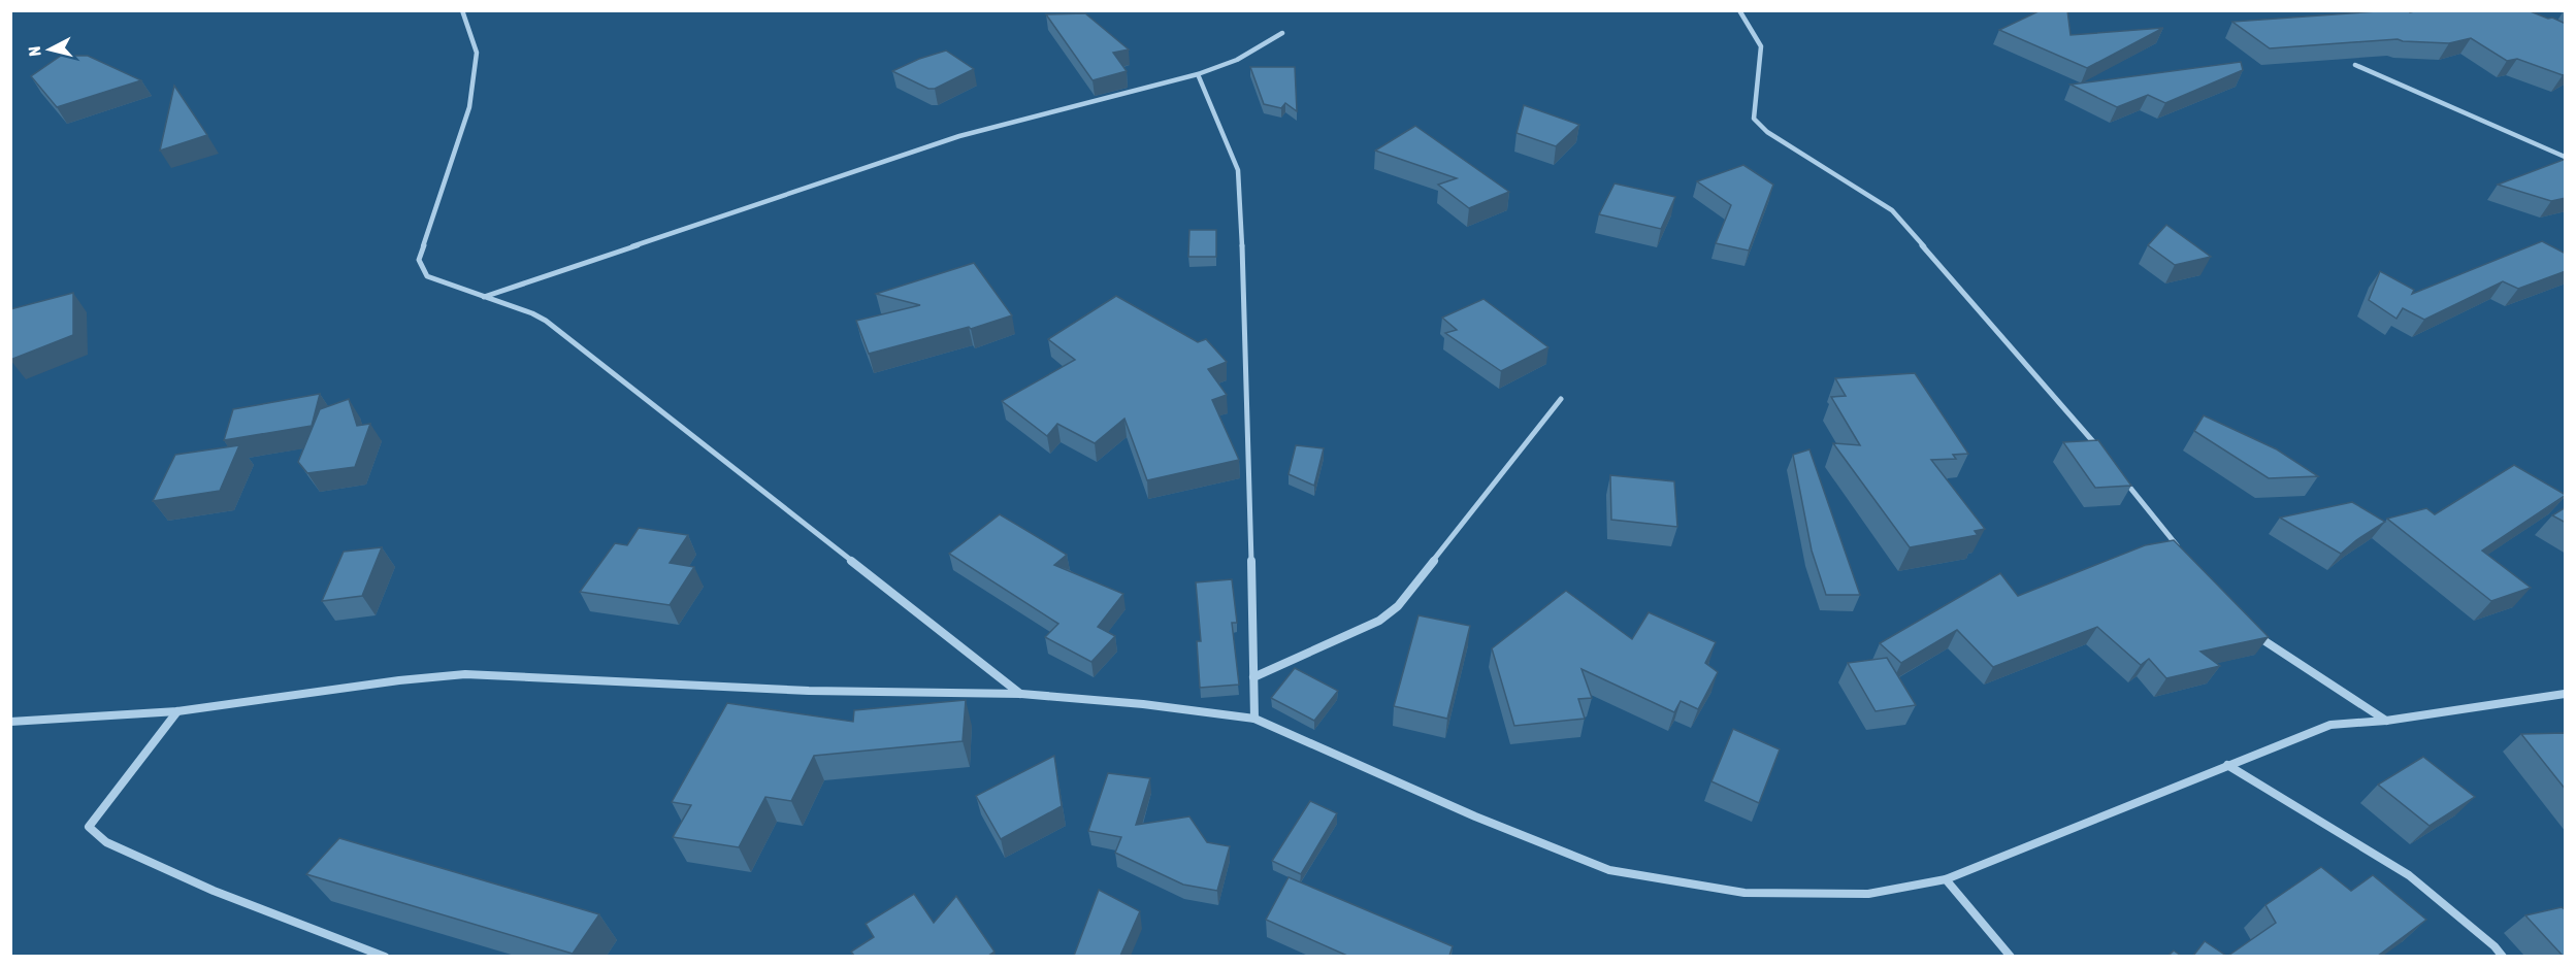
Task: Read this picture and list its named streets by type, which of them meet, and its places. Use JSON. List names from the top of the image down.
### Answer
{
  "north": "left"
}
